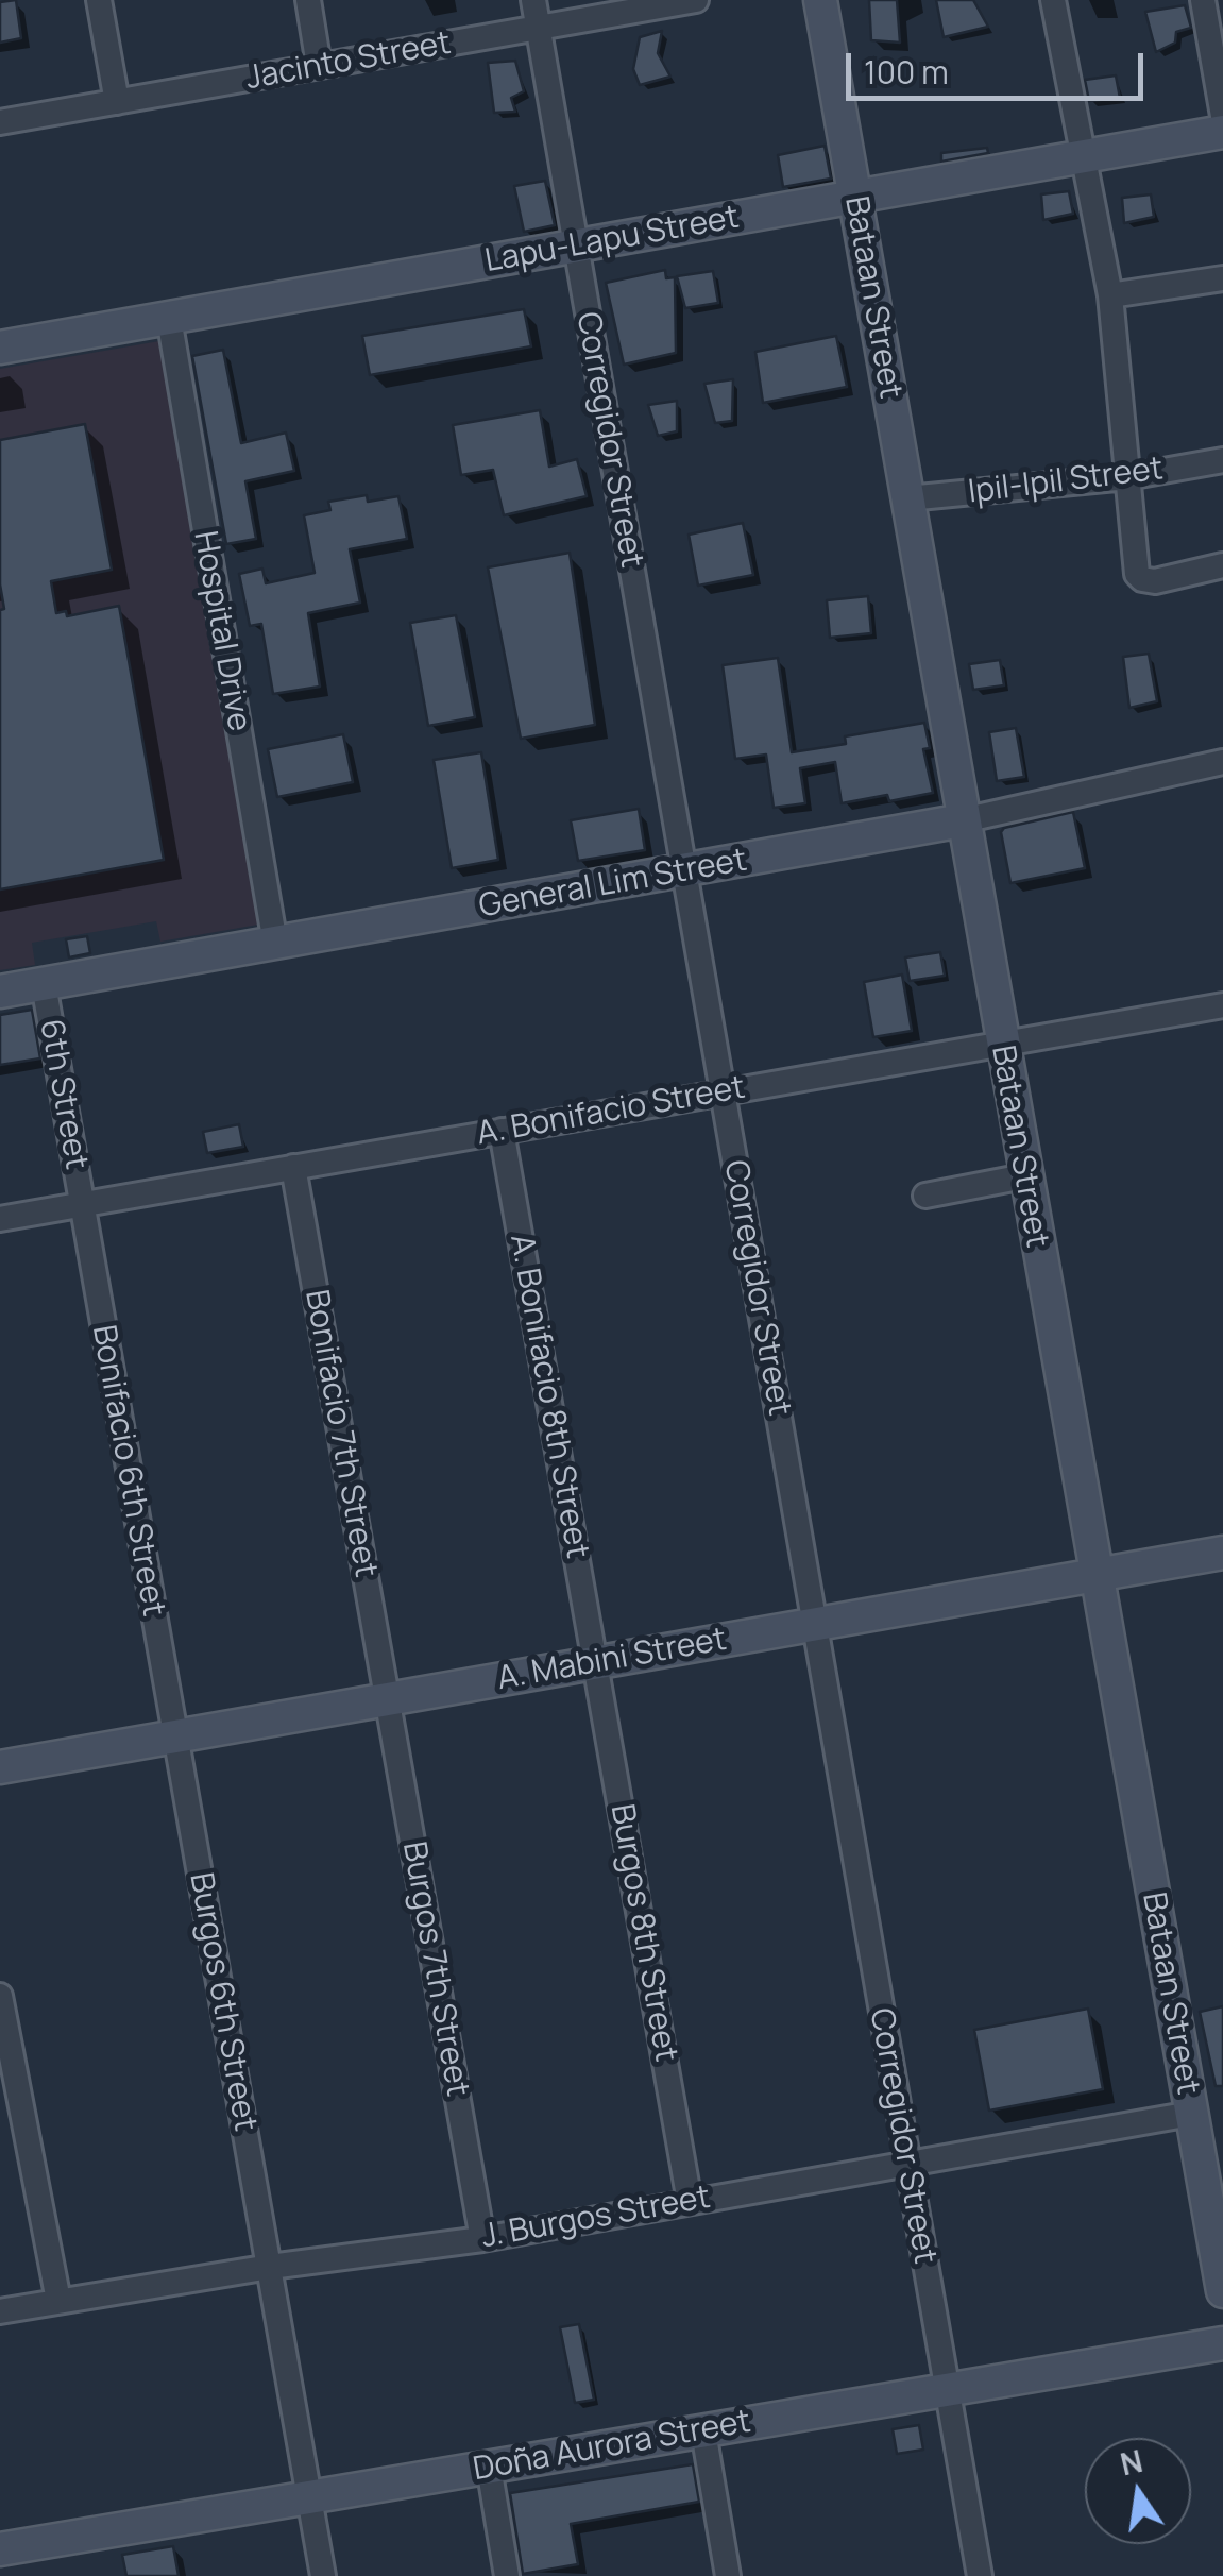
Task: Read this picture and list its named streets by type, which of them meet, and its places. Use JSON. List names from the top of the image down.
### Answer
{
  "streets": {
    "street": [
      "Jacinto Street",
      "Lapu-Lapu Street",
      "Bataan Street",
      "Corregidor Street",
      "Ipil-Ipil Street",
      "Hospital Drive",
      "General Lim Street",
      "6th Street",
      "A. Bonifacio Street",
      "A. Bonifacio 8th Street",
      "Bonifacio 7th Street",
      "Bonifacio 6th Street",
      "A. Mabini Street",
      "Burgos 8th Street",
      "Burgos 7th Street",
      "Burgos 6th Street",
      "J. Burgos Street",
      "Doña Aurora Street"
    ]
  },
  "crossings": [
    ["Jacinto Street", "Corregidor Street"],
    ["Lapu-Lapu Street", "Bataan Street"],
    ["Lapu-Lapu Street", "Corregidor Street"],
    ["Lapu-Lapu Street", "Hospital Drive"],
    ["Bataan Street", "Ipil-Ipil Street"],
    ["Bataan Street", "General Lim Street"],
    ["Bataan Street", "A. Bonifacio Street"],
    ["Bataan Street", "A. Mabini Street"],
    ["Bataan Street", "J. Burgos Street"],
    ["Corregidor Street", "General Lim Street"],
    ["Corregidor Street", "A. Bonifacio Street"],
    ["Corregidor Street", "A. Mabini Street"],
    ["Corregidor Street", "J. Burgos Street"],
    ["Corregidor Street", "Doña Aurora Street"],
    ["Hospital Drive", "General Lim Street"],
    ["General Lim Street", "6th Street"],
    ["6th Street", "A. Bonifacio Street"],
    ["6th Street", "Bonifacio 6th Street"],
    ["A. Bonifacio Street", "A. Bonifacio 8th Street"],
    ["A. Bonifacio Street", "Bonifacio 7th Street"],
    ["A. Bonifacio Street", "Bonifacio 6th Street"],
    ["A. Bonifacio 8th Street", "A. Mabini Street"],
    ["A. Bonifacio 8th Street", "Burgos 8th Street"],
    ["Bonifacio 7th Street", "A. Mabini Street"],
    ["Bonifacio 7th Street", "Burgos 7th Street"],
    ["Bonifacio 6th Street", "A. Mabini Street"],
    ["Bonifacio 6th Street", "Burgos 6th Street"],
    ["A. Mabini Street", "Burgos 8th Street"],
    ["A. Mabini Street", "Burgos 7th Street"],
    ["A. Mabini Street", "Burgos 6th Street"],
    ["Burgos 8th Street", "J. Burgos Street"],
    ["Burgos 7th Street", "J. Burgos Street"],
    ["Burgos 6th Street", "J. Burgos Street"],
    ["Burgos 6th Street", "Doña Aurora Street"]
  ],
  "scale_bar": "100 m",
  "north": "top"
}
